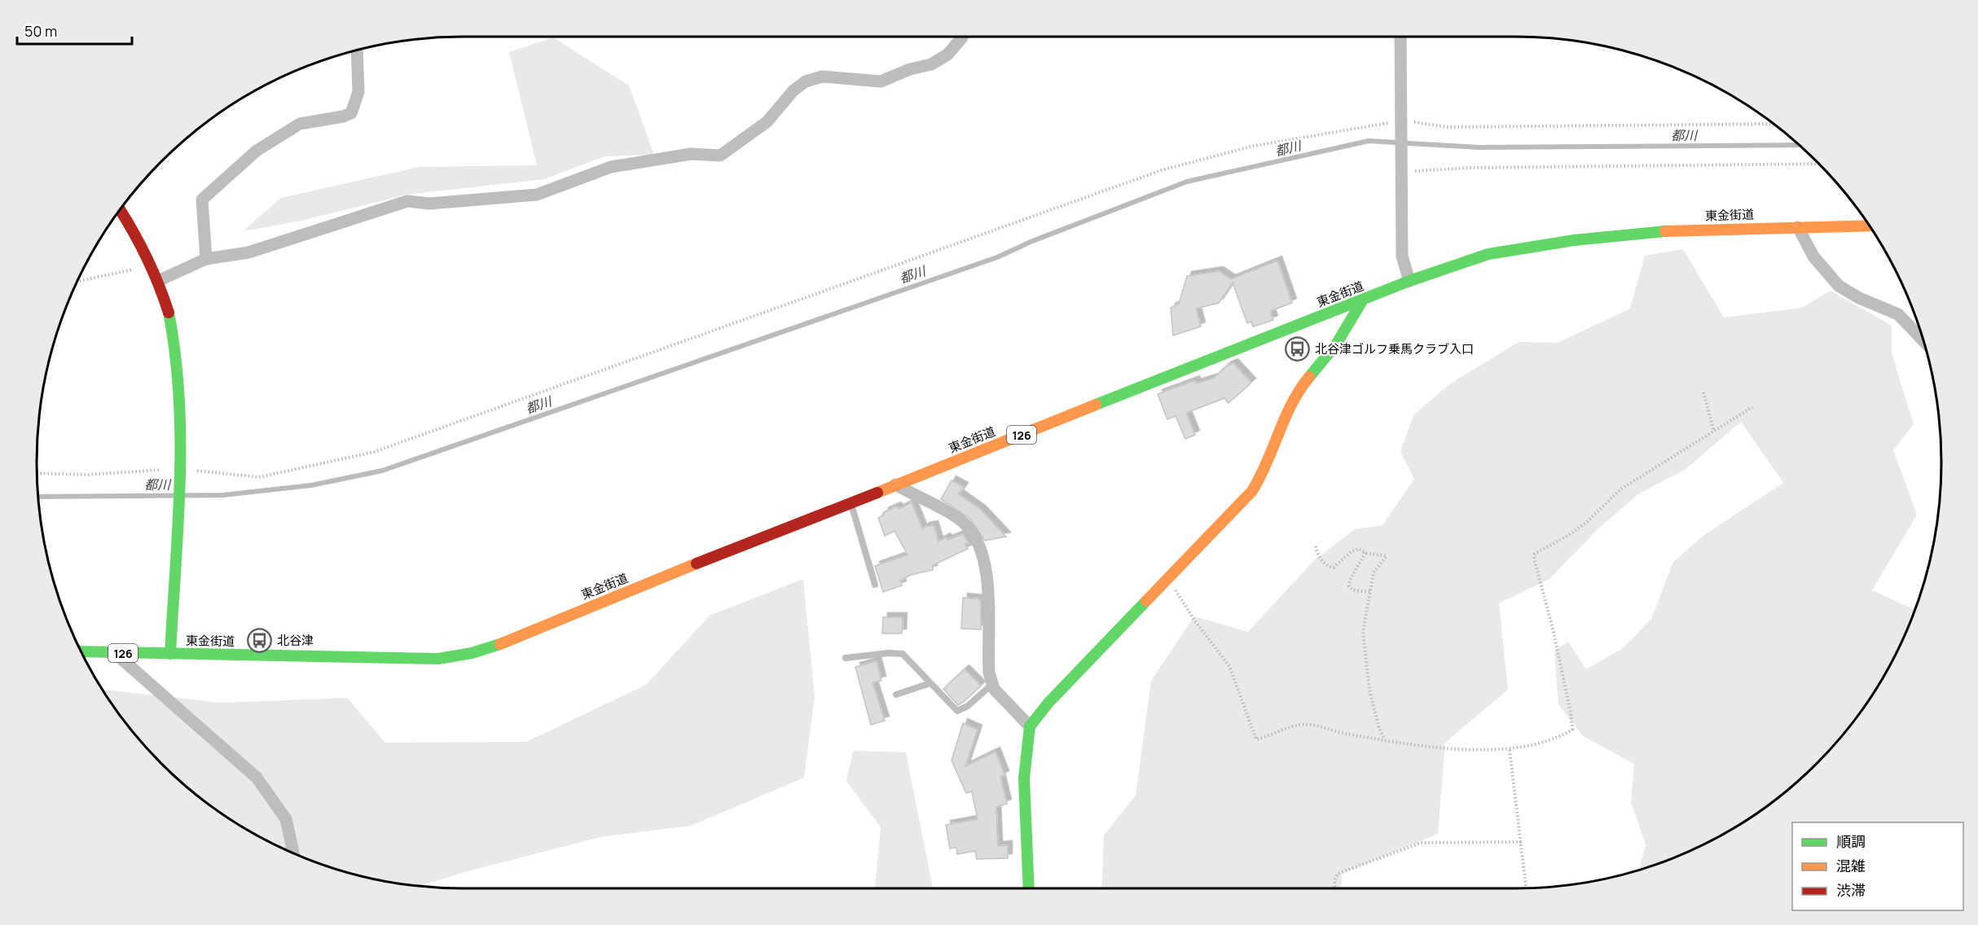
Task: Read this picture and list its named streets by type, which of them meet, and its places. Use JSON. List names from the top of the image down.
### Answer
{
  "streets": {
    "main road": ["東金街道", "126"]
  },
  "water": ["都川"],
  "places": {
    "bus stop": ["北谷津ゴルフ乗馬クラブ入口", "北谷津"]
  },
  "legend": ["順調", "混雑", "渋滞"],
  "scale_bar": "50 m"
}
